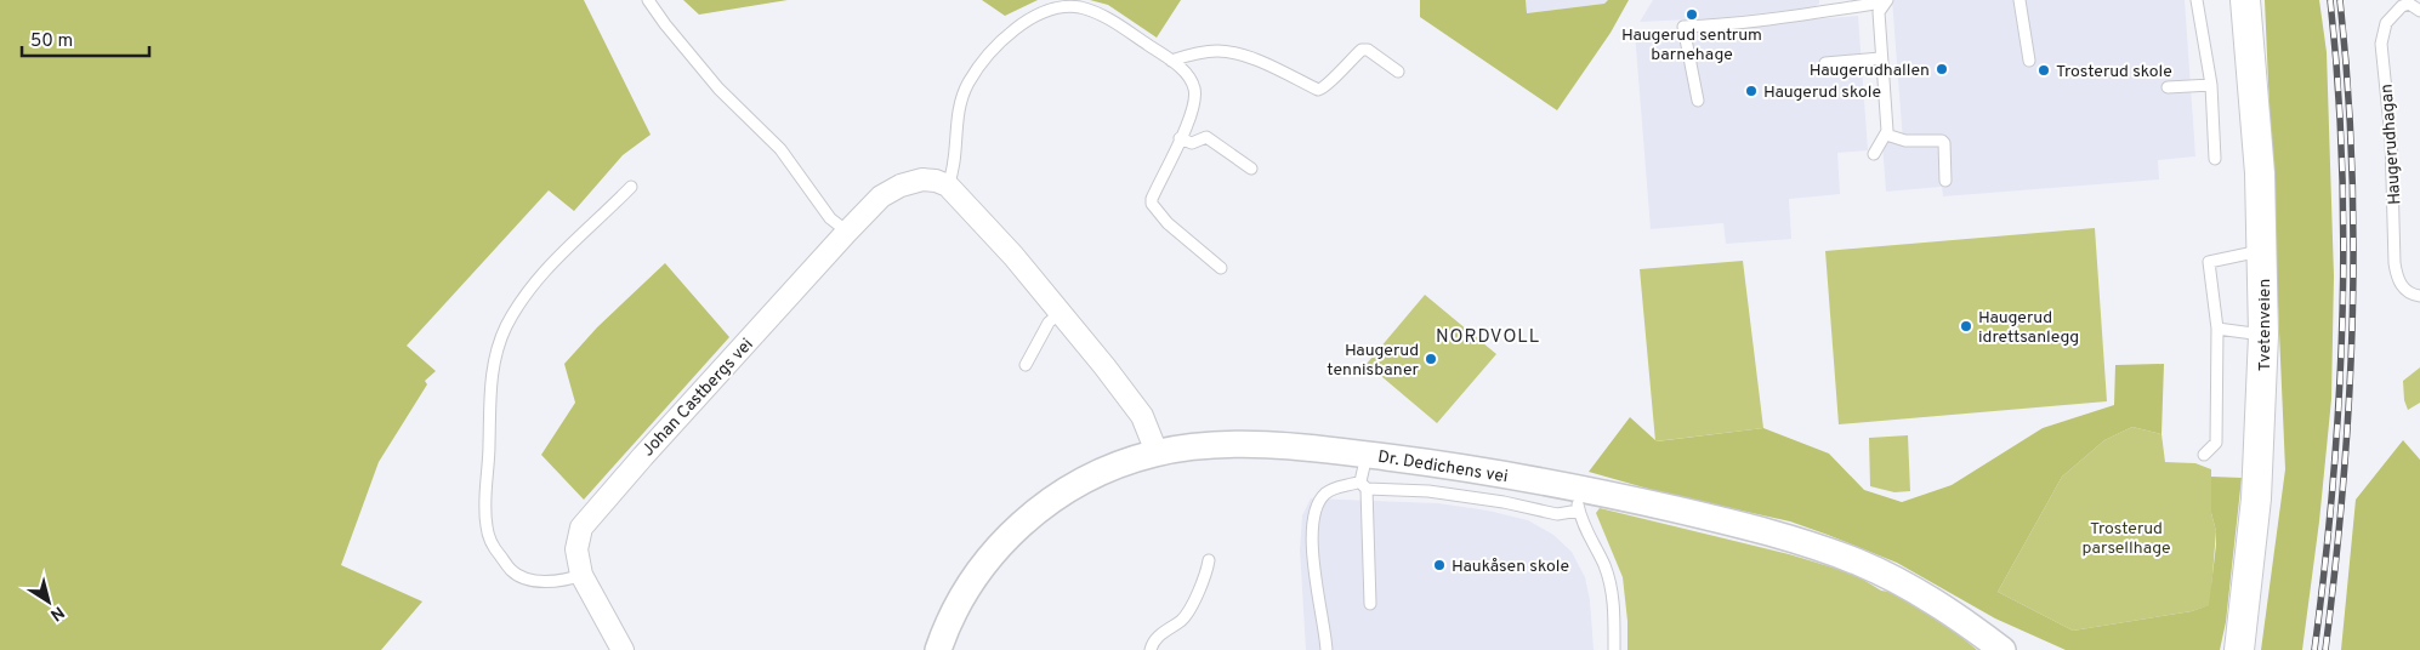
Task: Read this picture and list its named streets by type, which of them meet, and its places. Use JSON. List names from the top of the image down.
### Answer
{
  "streets": {
    "main road": ["Tvetenveien"],
    "street": ["Johan Castbergs vei", "Dr. Dedichens vei"],
    "lane": ["Haugerudhagan"]
  },
  "districts": ["NORDVOLL"],
  "parks": ["Trosterud parsellhage"],
  "places": [
    "Haugerud sentrum barnehage",
    "Haugerudhallen",
    "Trosterud skole",
    "Haugerud skole",
    "Haugerud idrettsanlegg",
    "Haugerud tennisbaner",
    "Haukåsen skole"
  ],
  "scale_bar": "50 m",
  "north": "bottom right"
}
